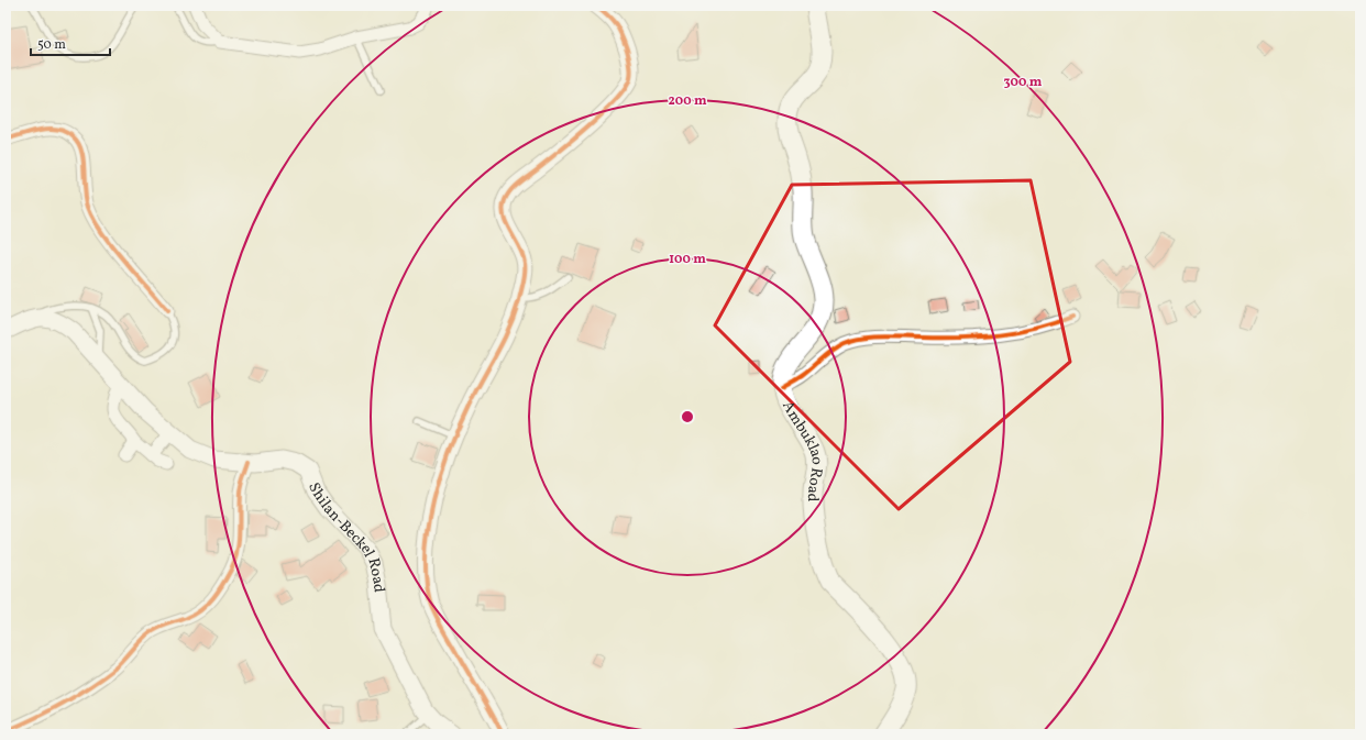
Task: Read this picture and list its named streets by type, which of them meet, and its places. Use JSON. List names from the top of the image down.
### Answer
{
  "streets": {
    "main road": ["Ambuklao Road", "Shilan-Beckel Road"]
  },
  "scale_bar": "50 m",
  "rings": ["300 m", "200 m", "100 m"]
}
